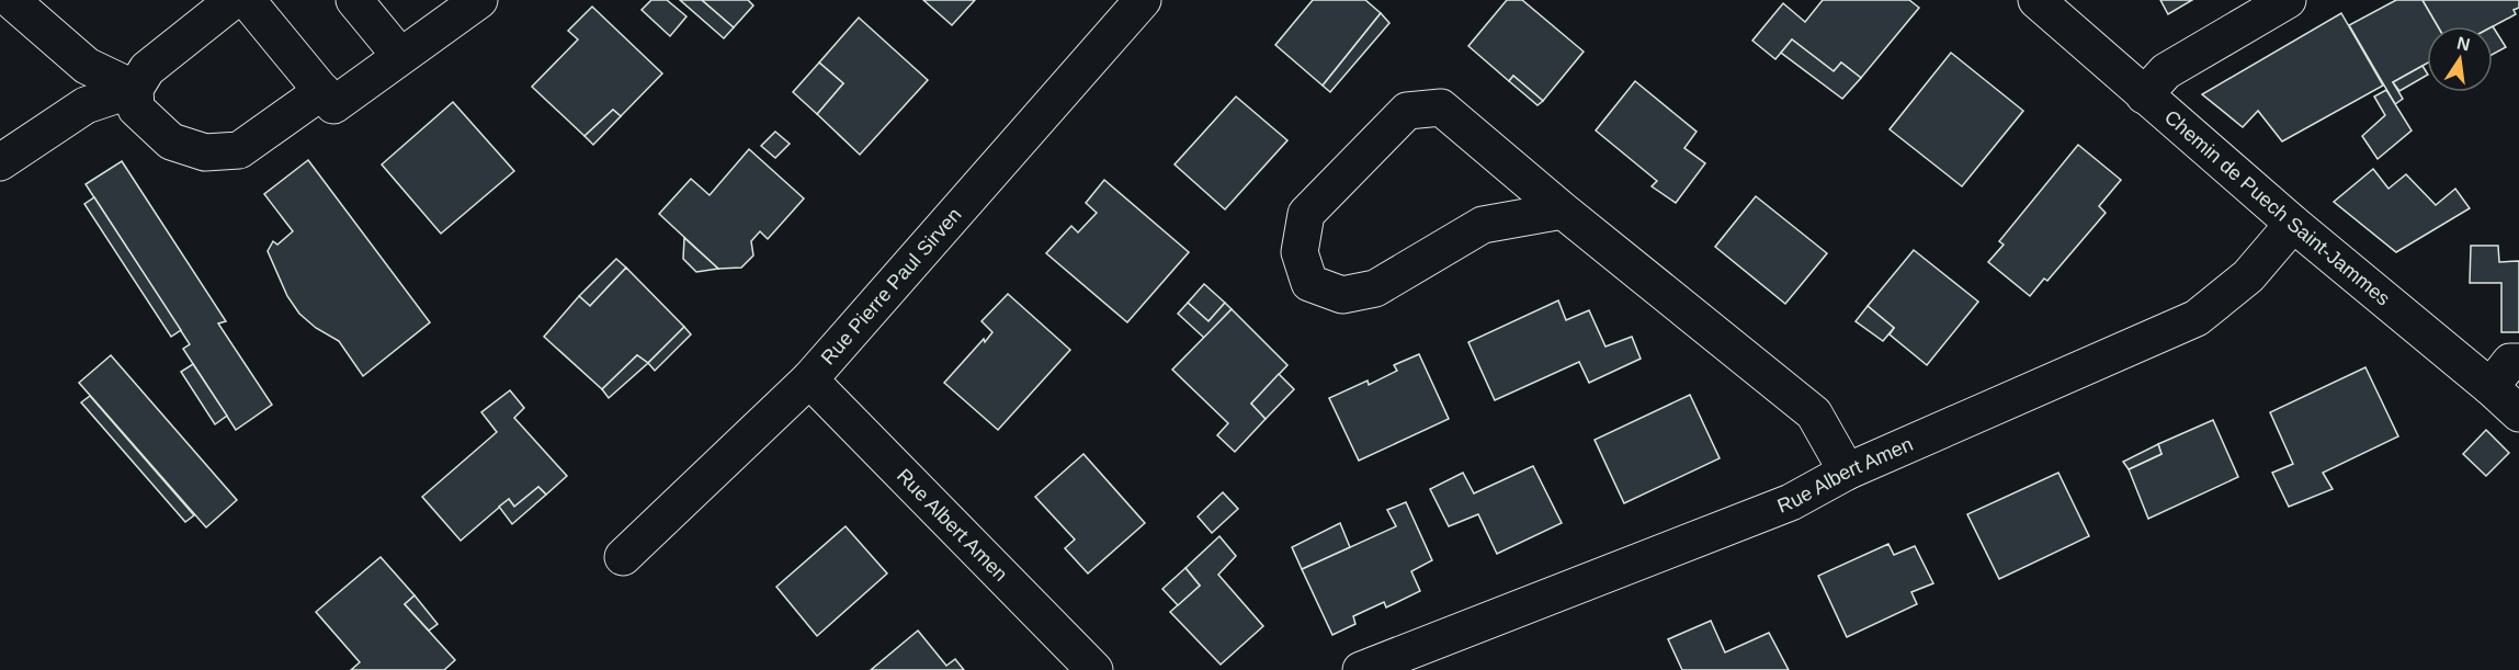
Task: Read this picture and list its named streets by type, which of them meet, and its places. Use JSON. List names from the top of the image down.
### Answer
{
  "streets": {
    "street": ["Chemin de Puech Saint-Jammes", "Rue Pierre Paul Sirven", "Rue Albert Amen"]
  },
  "crossings": [
    ["Chemin de Puech Saint-Jammes", "Rue Albert Amen"],
    ["Rue Pierre Paul Sirven", "Rue Albert Amen"]
  ],
  "north": "top"
}
